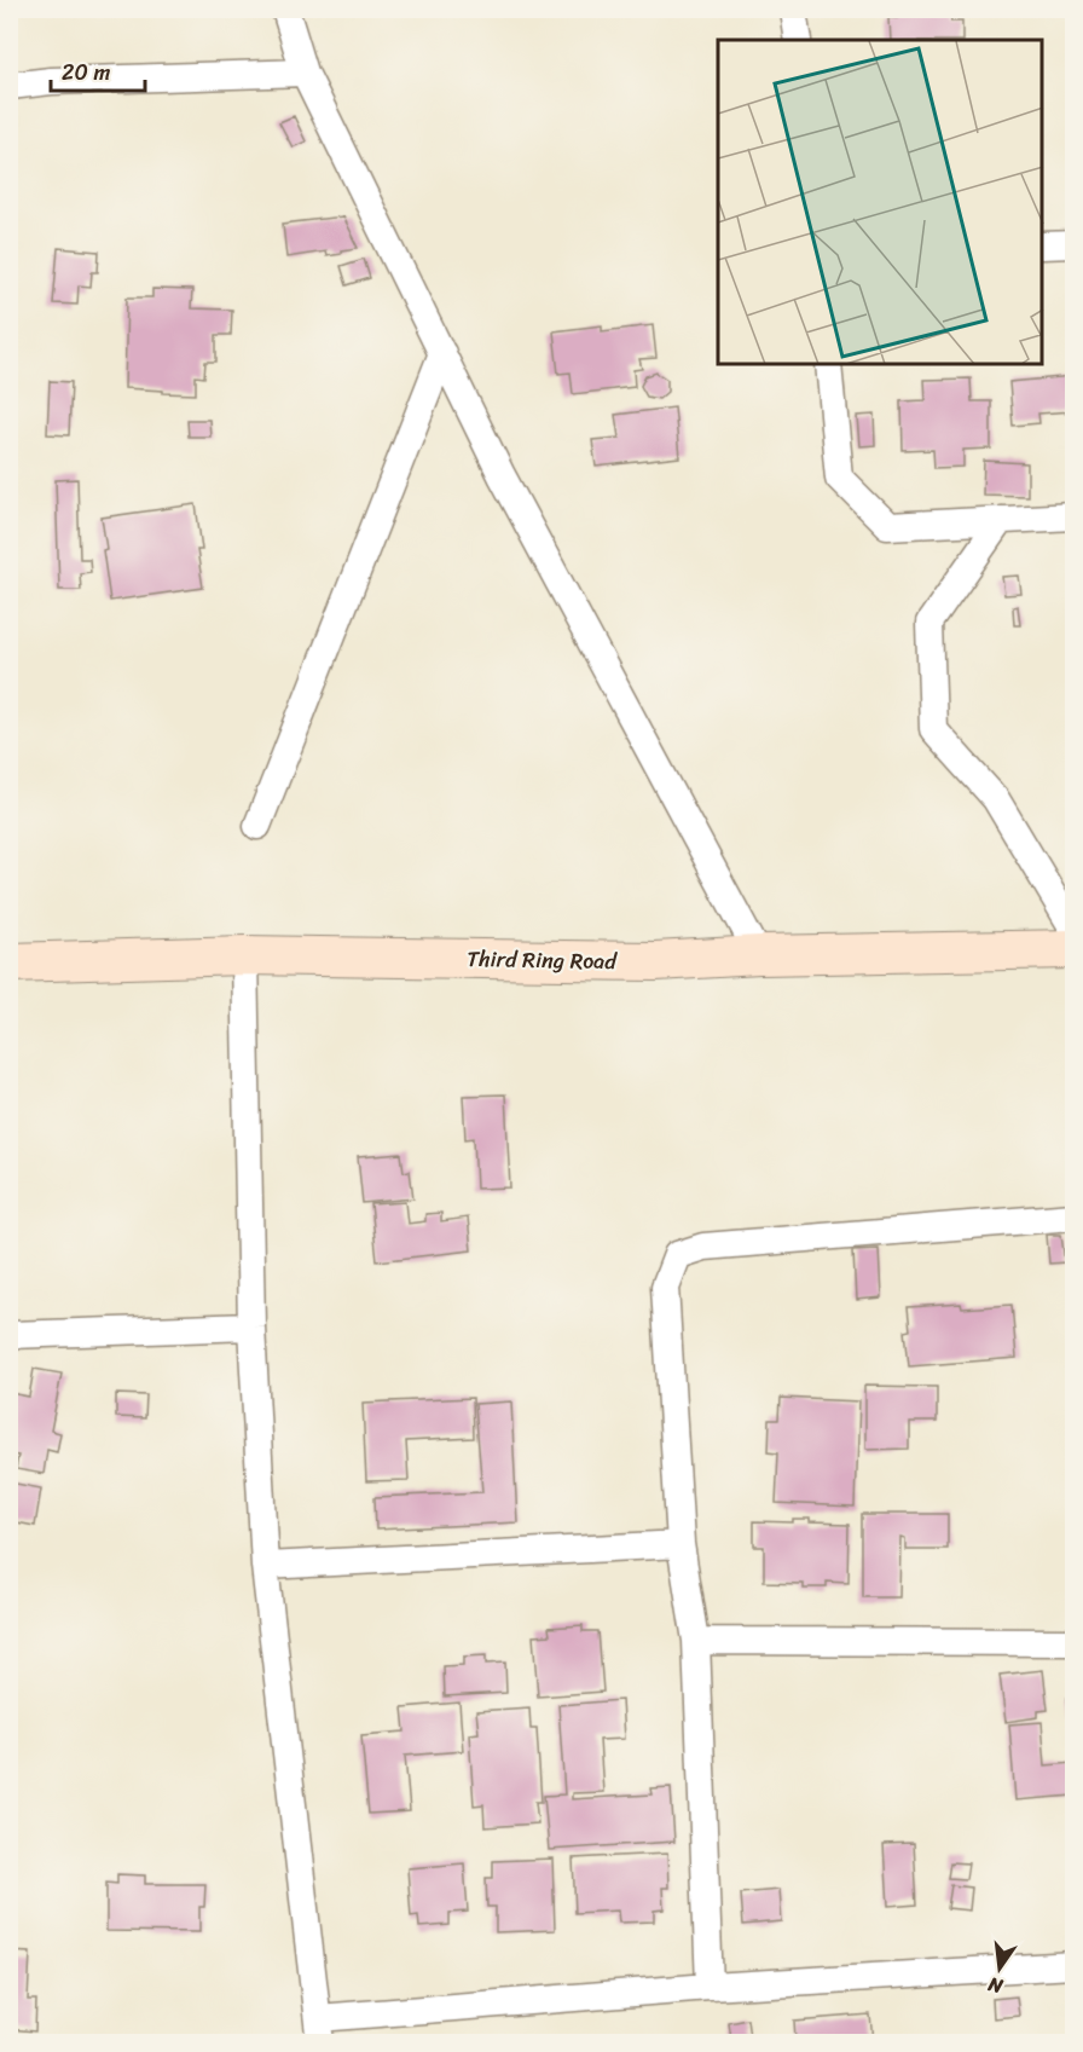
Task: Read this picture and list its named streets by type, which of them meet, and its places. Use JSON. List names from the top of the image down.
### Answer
{
  "streets": {
    "street": ["Third Ring Road"]
  },
  "scale_bar": "20 m",
  "north": "bottom"
}
